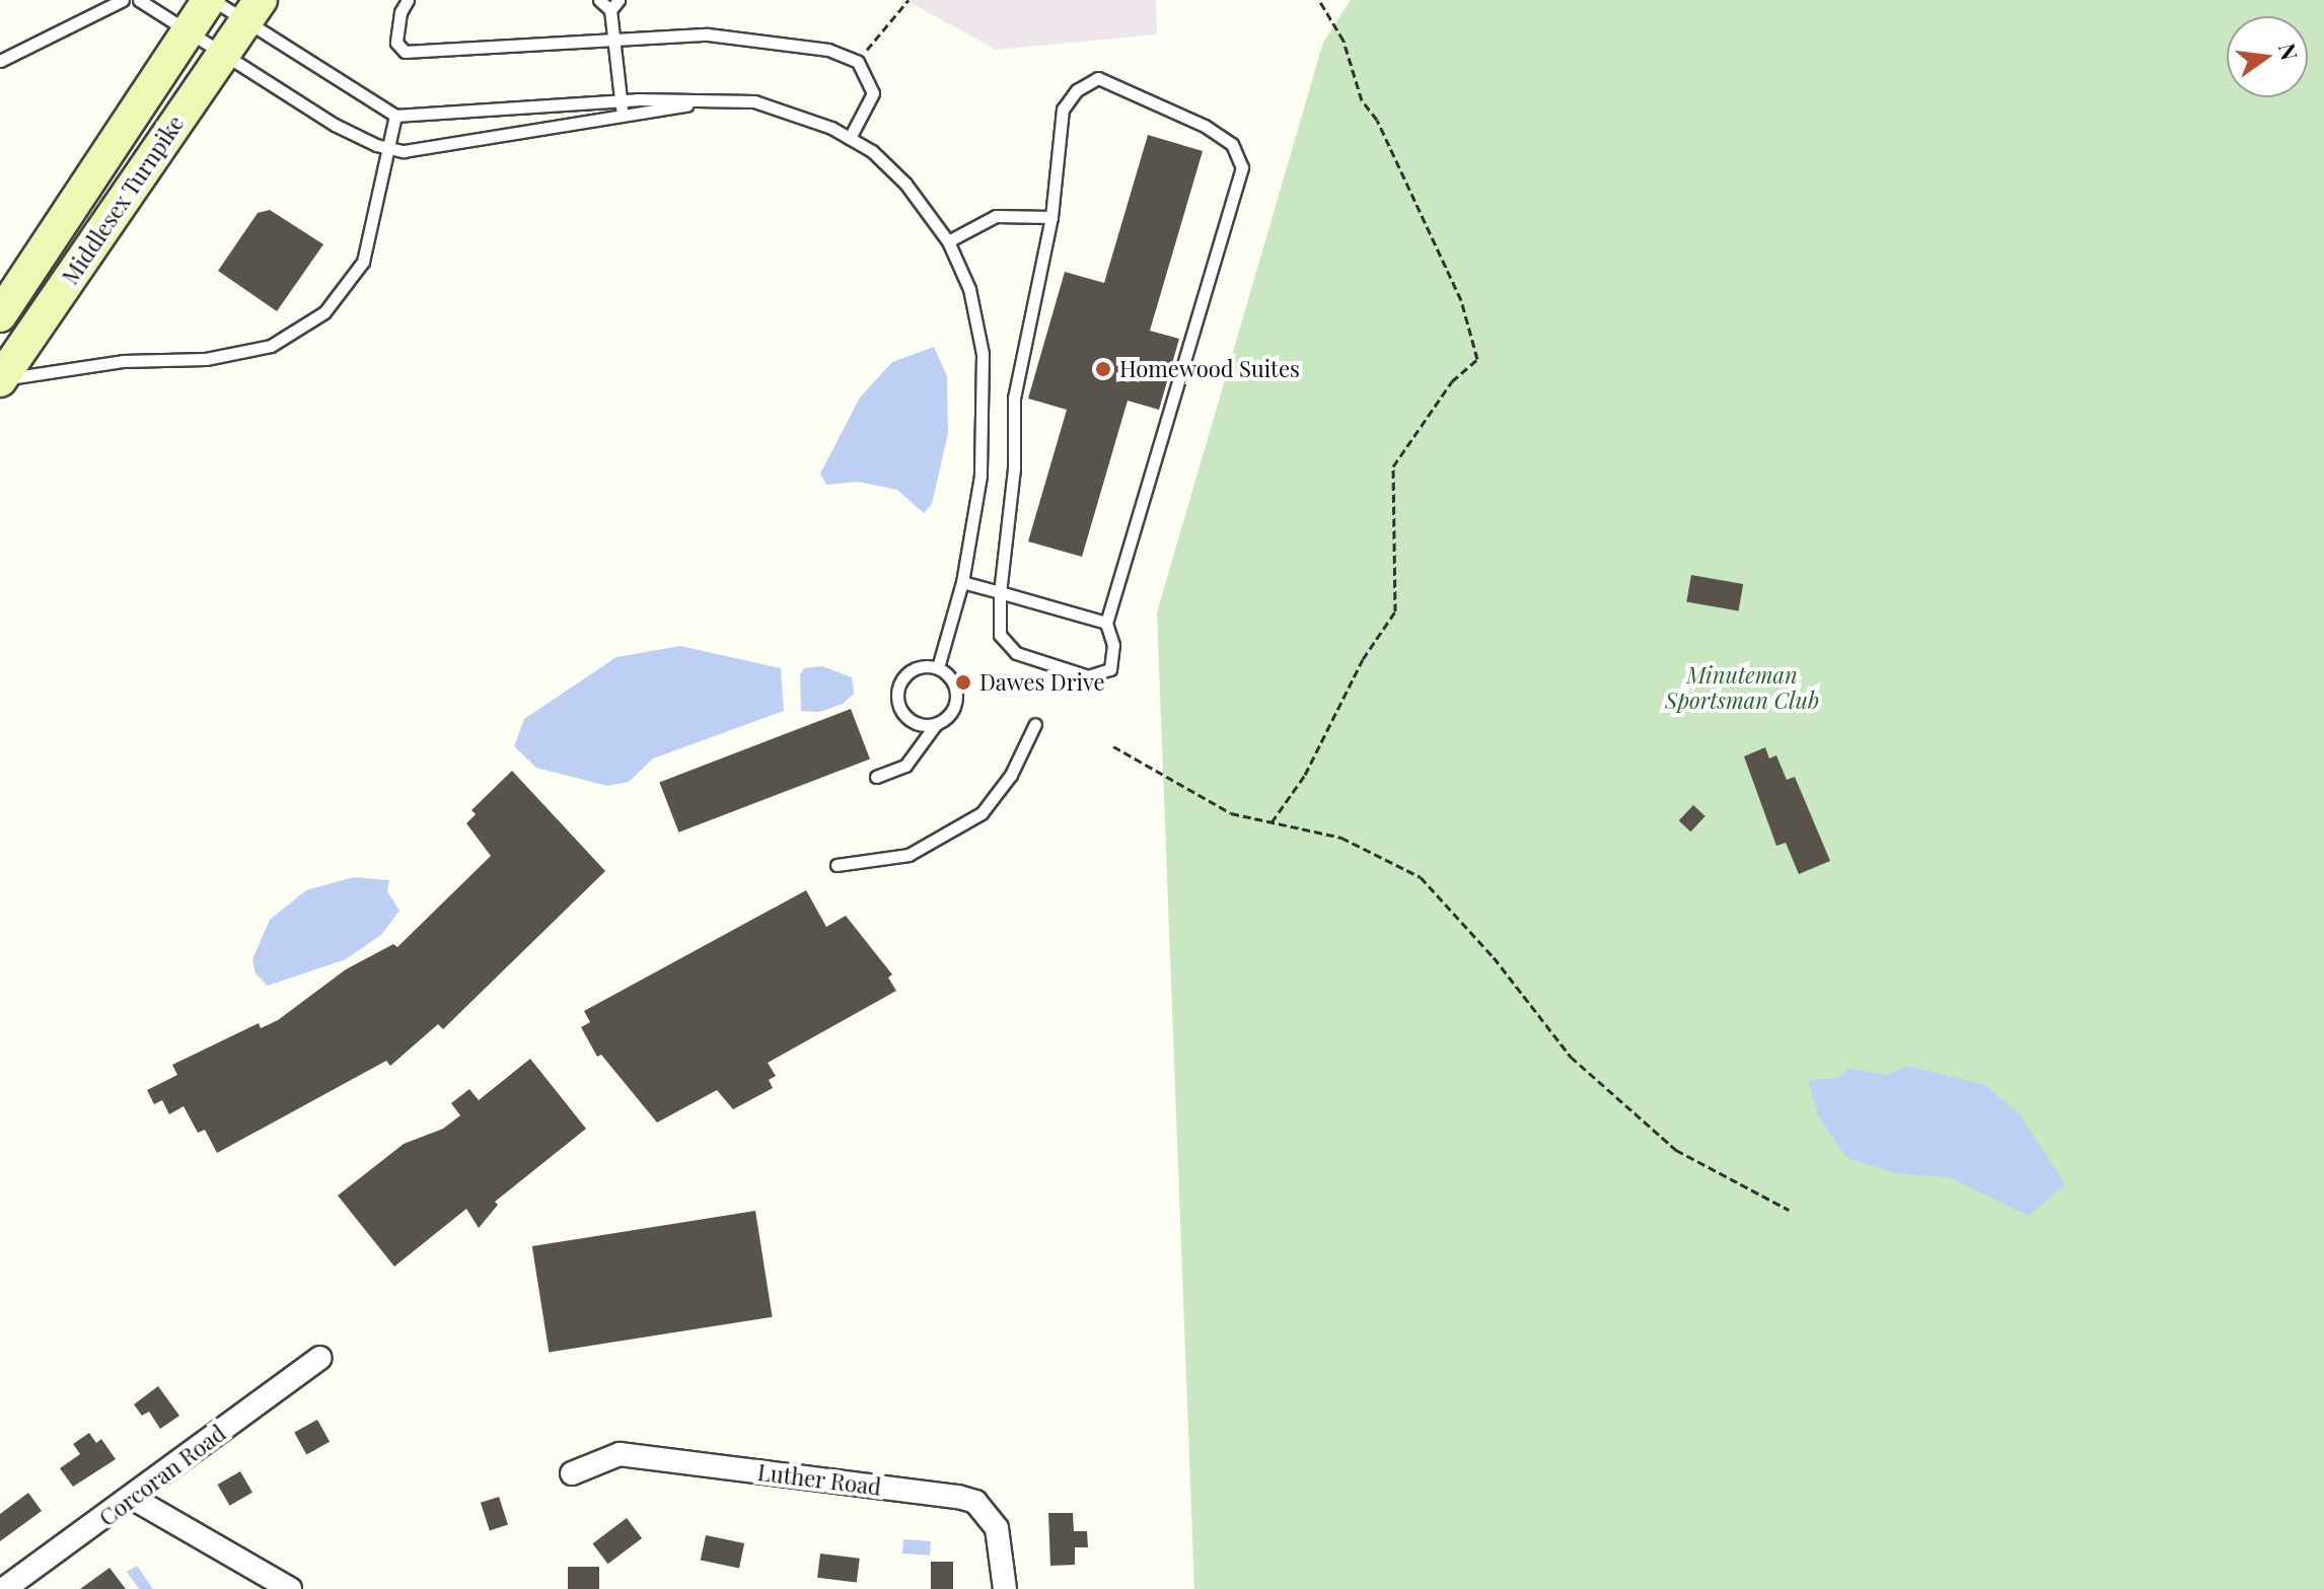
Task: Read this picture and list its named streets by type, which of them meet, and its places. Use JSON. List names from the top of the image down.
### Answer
{
  "streets": {
    "main road": ["Middlesex Turnpike"],
    "street": ["Corcoran Road", "Luther Road"]
  },
  "parks": ["Minuteman Sportsman Club"],
  "places": ["Homewood Suites", "Dawes Drive"],
  "north": "right"
}
